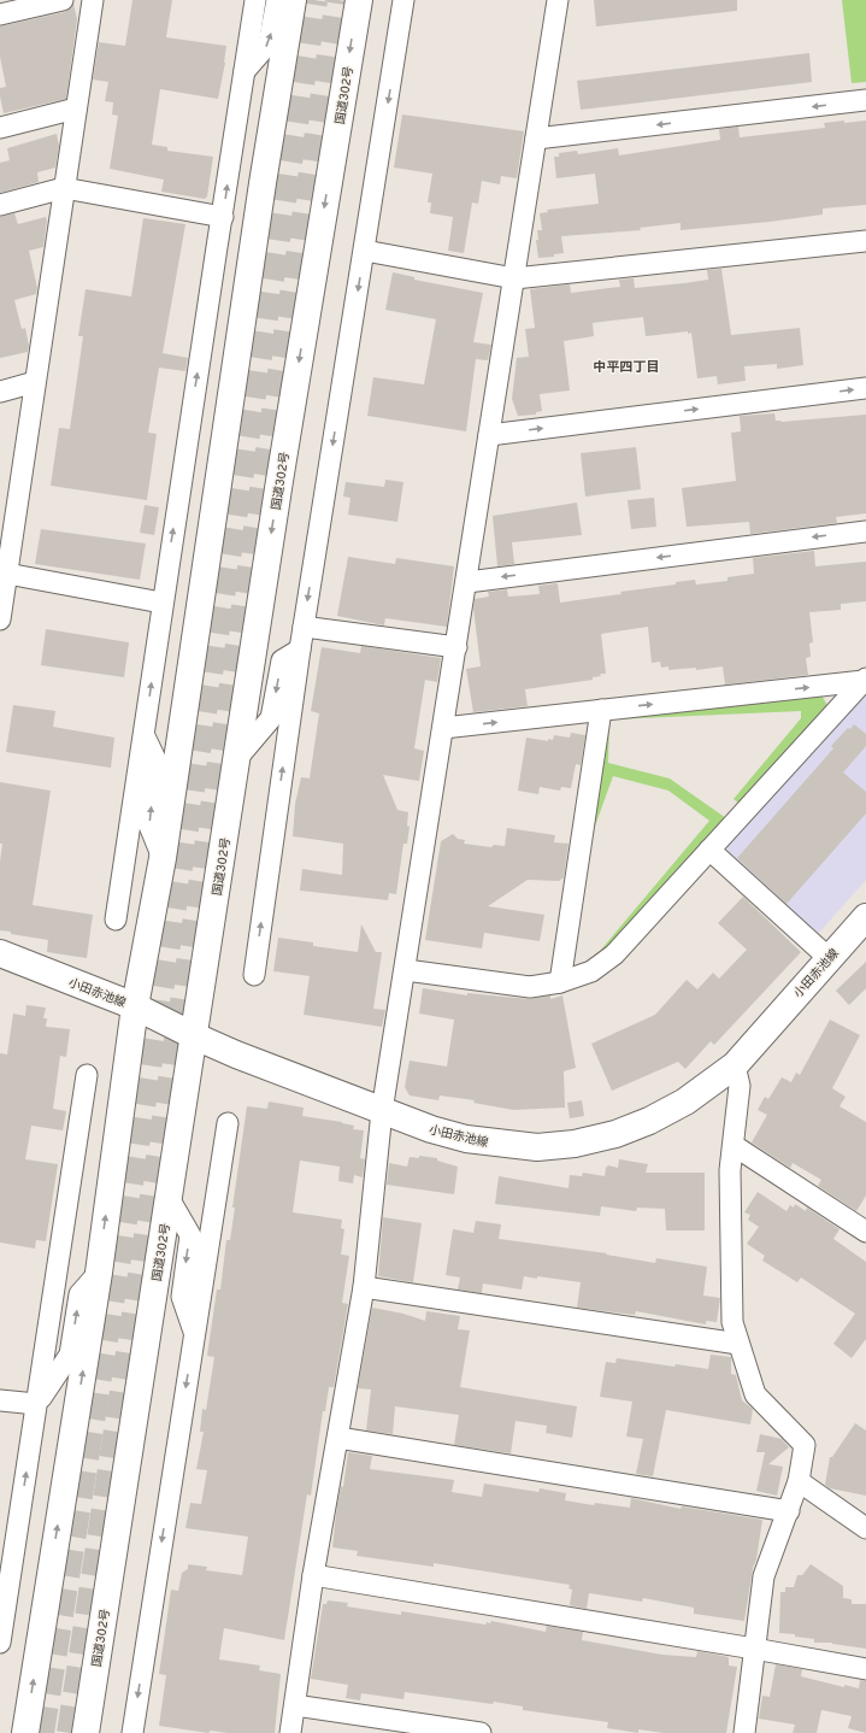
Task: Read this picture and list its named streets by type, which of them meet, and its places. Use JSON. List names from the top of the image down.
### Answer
{
  "streets": {
    "main road": ["国道302号", "小田赤池線"]
  },
  "crossings": [
    ["国道302号", "小田赤池線"]
  ],
  "districts": ["中平四丁目"]
}
